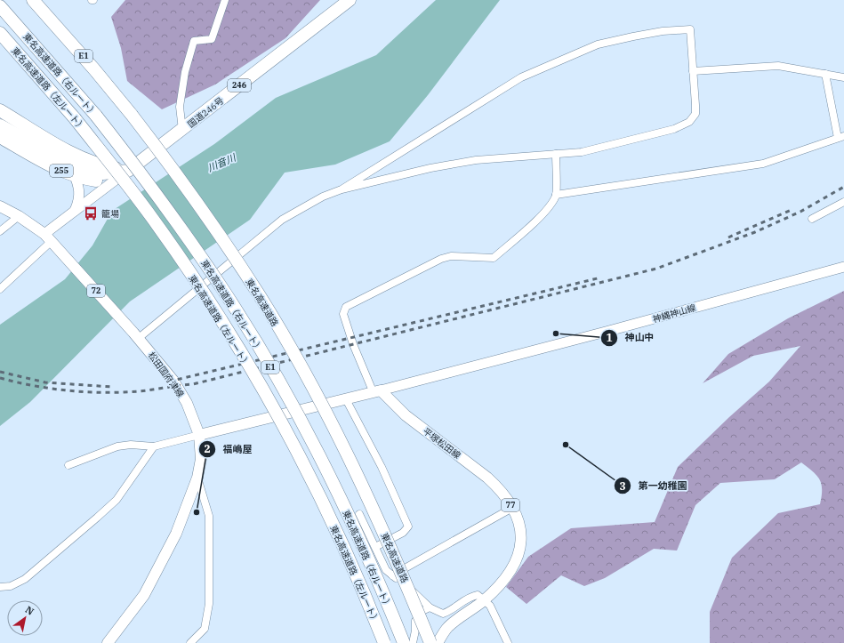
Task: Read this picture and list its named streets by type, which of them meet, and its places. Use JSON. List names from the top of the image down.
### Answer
{
  "streets": {
    "highway": [
      "E1",
      "東名高速道路（右ルート）",
      "246",
      "東名高速道路（左ルート）",
      "国道246号",
      "255",
      "東名高速道路"
    ],
    "main road": [
      "72",
      "神縄神山線",
      "松田国府津線",
      "平塚松田線",
      "77"
    ]
  },
  "crossings": [
    ["国道246号", "255"],
    ["神縄神山線", "平塚松田線"]
  ],
  "water": ["川音川"],
  "places": {
    "bus stop": ["籠場"],
    "other": ["神山中", "第一幼稚園", "福嶋屋"]
  },
  "north": "top right"
}
